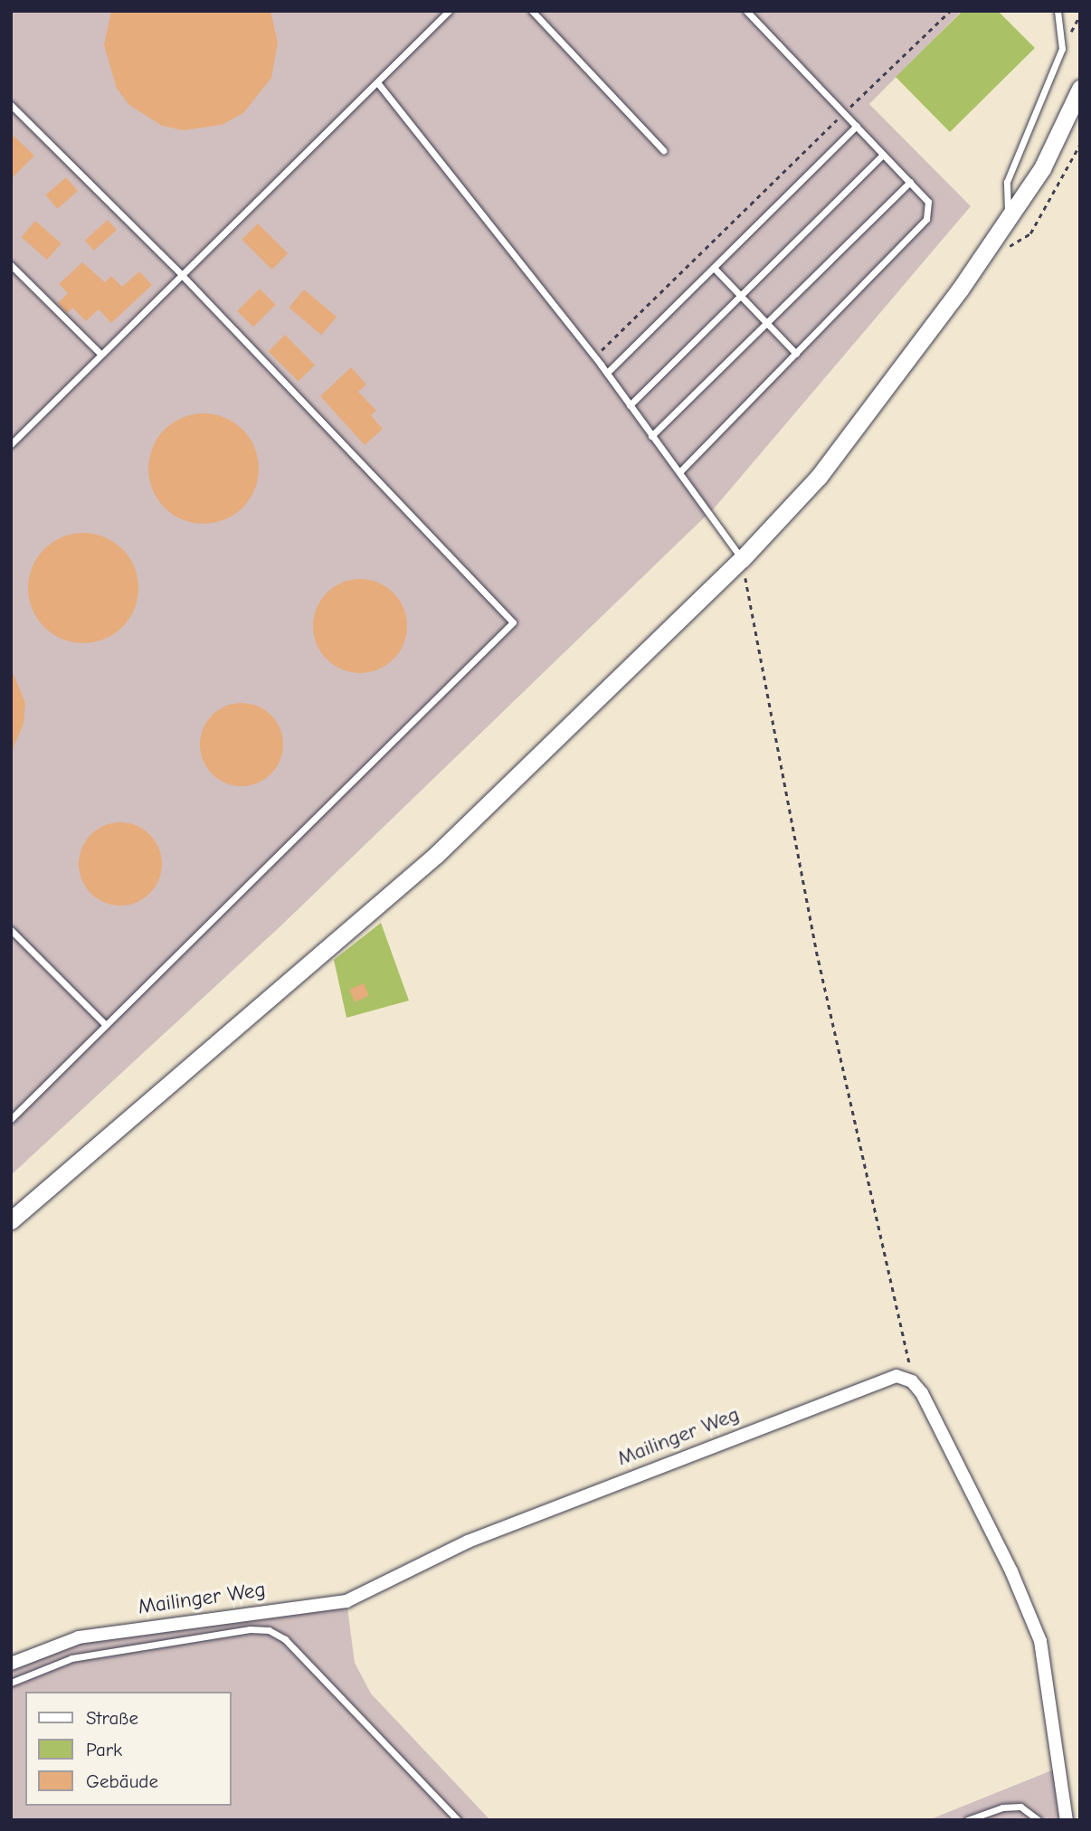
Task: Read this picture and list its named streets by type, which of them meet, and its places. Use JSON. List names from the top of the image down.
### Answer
{
  "streets": {
    "street": ["Mailinger Weg"]
  },
  "legend": ["Straße", "Park", "Gebäude"]
}
